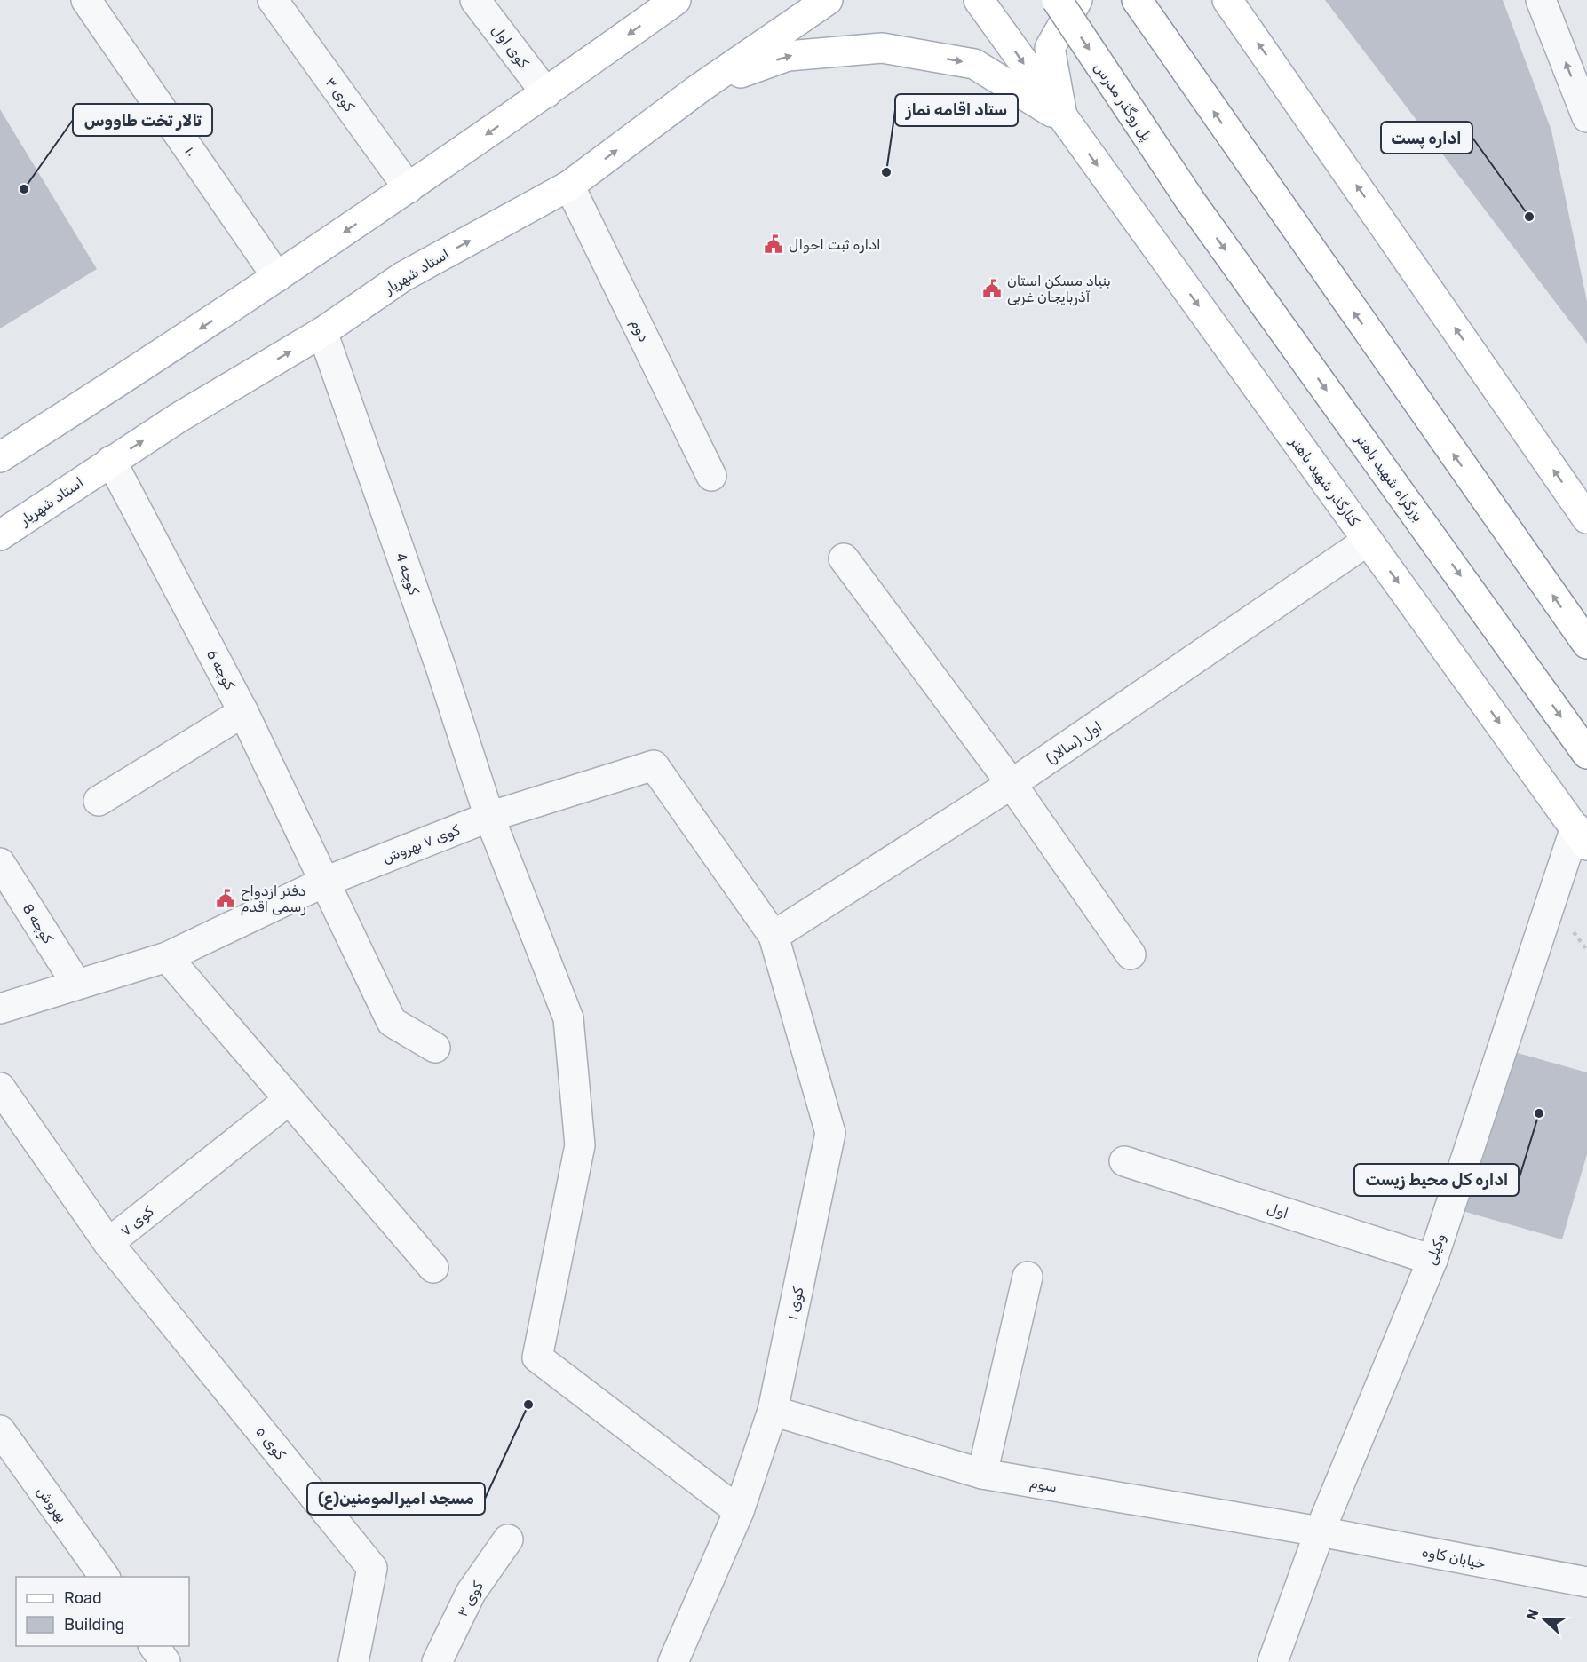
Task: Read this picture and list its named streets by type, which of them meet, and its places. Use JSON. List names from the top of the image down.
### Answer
{
  "streets": {
    "main road": [
      "پل روگذر مدرس",
      "استاد شهریار",
      "بزرگراه شهید باهنر",
      "کنارگذر شهید باهنر"
    ],
    "street": [
      "کوی اول",
      "کوی ۳",
      "۱۰",
      "دوم",
      "کوچه 4",
      "کوچه 6",
      "اول (سالار)",
      "کوی ۷ بهروش",
      "کوچه 8",
      "اول",
      "کوی ۷",
      "وکیلی",
      "کوی ۱",
      "کوی ۵",
      "سوم",
      "بهروش",
      "خیابان کاوه"
    ]
  },
  "crossings": [
    ["پل روگذر مدرس", "بزرگراه شهید باهنر"],
    ["استاد شهریار", "دوم"],
    ["استاد شهریار", "کوچه 4"],
    ["استاد شهریار", "کوچه 6"],
    ["کنارگذر شهید باهنر", "اول (سالار)"],
    ["کنارگذر شهید باهنر", "وکیلی"],
    ["کوچه 4", "کوی ۷ بهروش"],
    ["کوچه 4", "کوی ۱"],
    ["کوچه 6", "کوی ۷ بهروش"],
    ["اول (سالار)", "کوی ۷ بهروش"],
    ["اول (سالار)", "کوی ۱"],
    ["کوی ۷ بهروش", "کوچه 8"],
    ["کوی ۷ بهروش", "کوی ۱"],
    ["اول", "وکیلی"],
    ["کوی ۷", "کوی ۵"],
    ["وکیلی", "سوم"],
    ["وکیلی", "خیابان کاوه"],
    ["کوی ۱", "سوم"],
    ["سوم", "خیابان کاوه"]
  ],
  "places": {
    "other": [
      "ستاد اقامه نماز",
      "تالار تخت طاووس",
      "اداره پست",
      "اداره کل محیط زیست",
      "مسجد امیرالمومنین(ع)"
    ],
    "public building": ["اداره ثبت احوال", "بنیاد مسکن استان آذربایجان غربی", "دفتر ازدواح رسمی اقدم"]
  },
  "legend": ["Road", "Building"],
  "north": "left"
}
